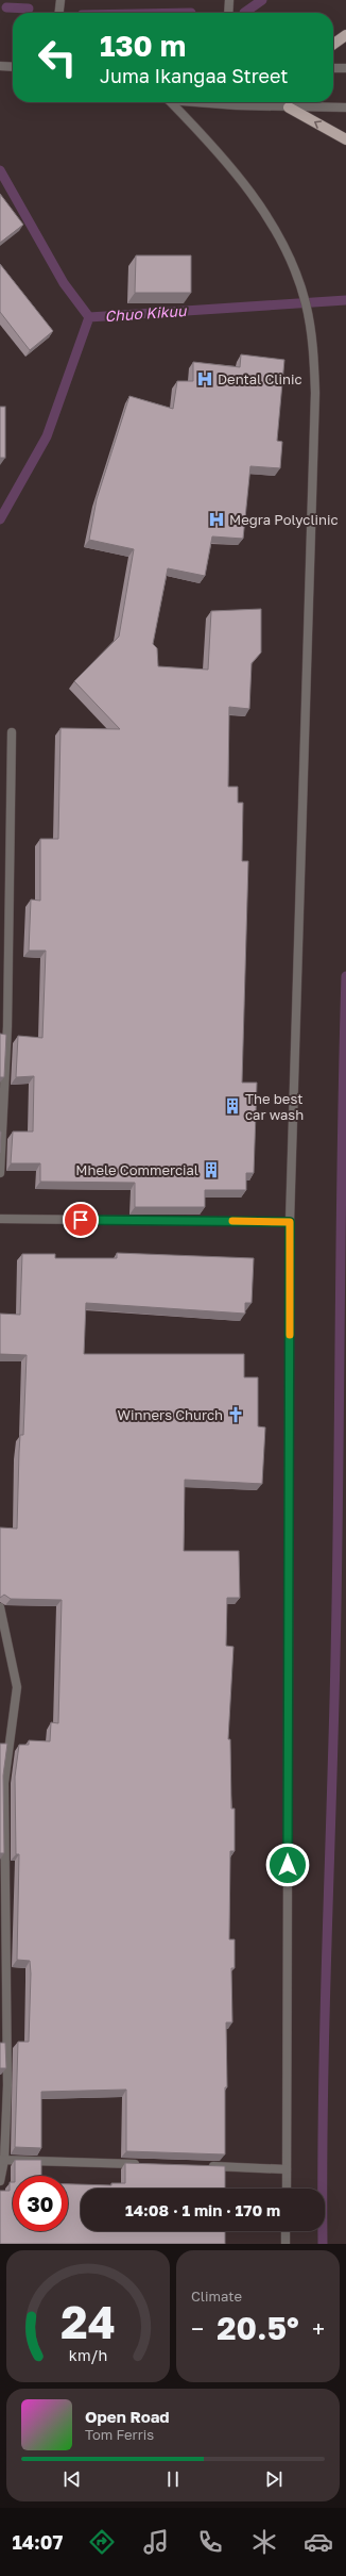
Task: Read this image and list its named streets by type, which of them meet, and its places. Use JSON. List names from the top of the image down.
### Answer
{
  "water": ["Chuo Kikuu"],
  "places": {
    "hospital": ["Dental Clinic", "Megra Polyclinic"],
    "building": ["The best car wash", "Mhele Commercial"],
    "church": ["Winners Church"]
  },
  "page": {
    "turn": ["130 m", "Juma Ikangaa Street"],
    "limit": "30",
    "trip": "14:08 · 1 min · 170 m",
    "tile": "Climate",
    "heat": ["−", "20.5°", "+"],
    "song": ["Open Road", "Tom Ferris"],
    "tabs": "14:07",
    "gauge": ["24", "km/h"]
  }
}
